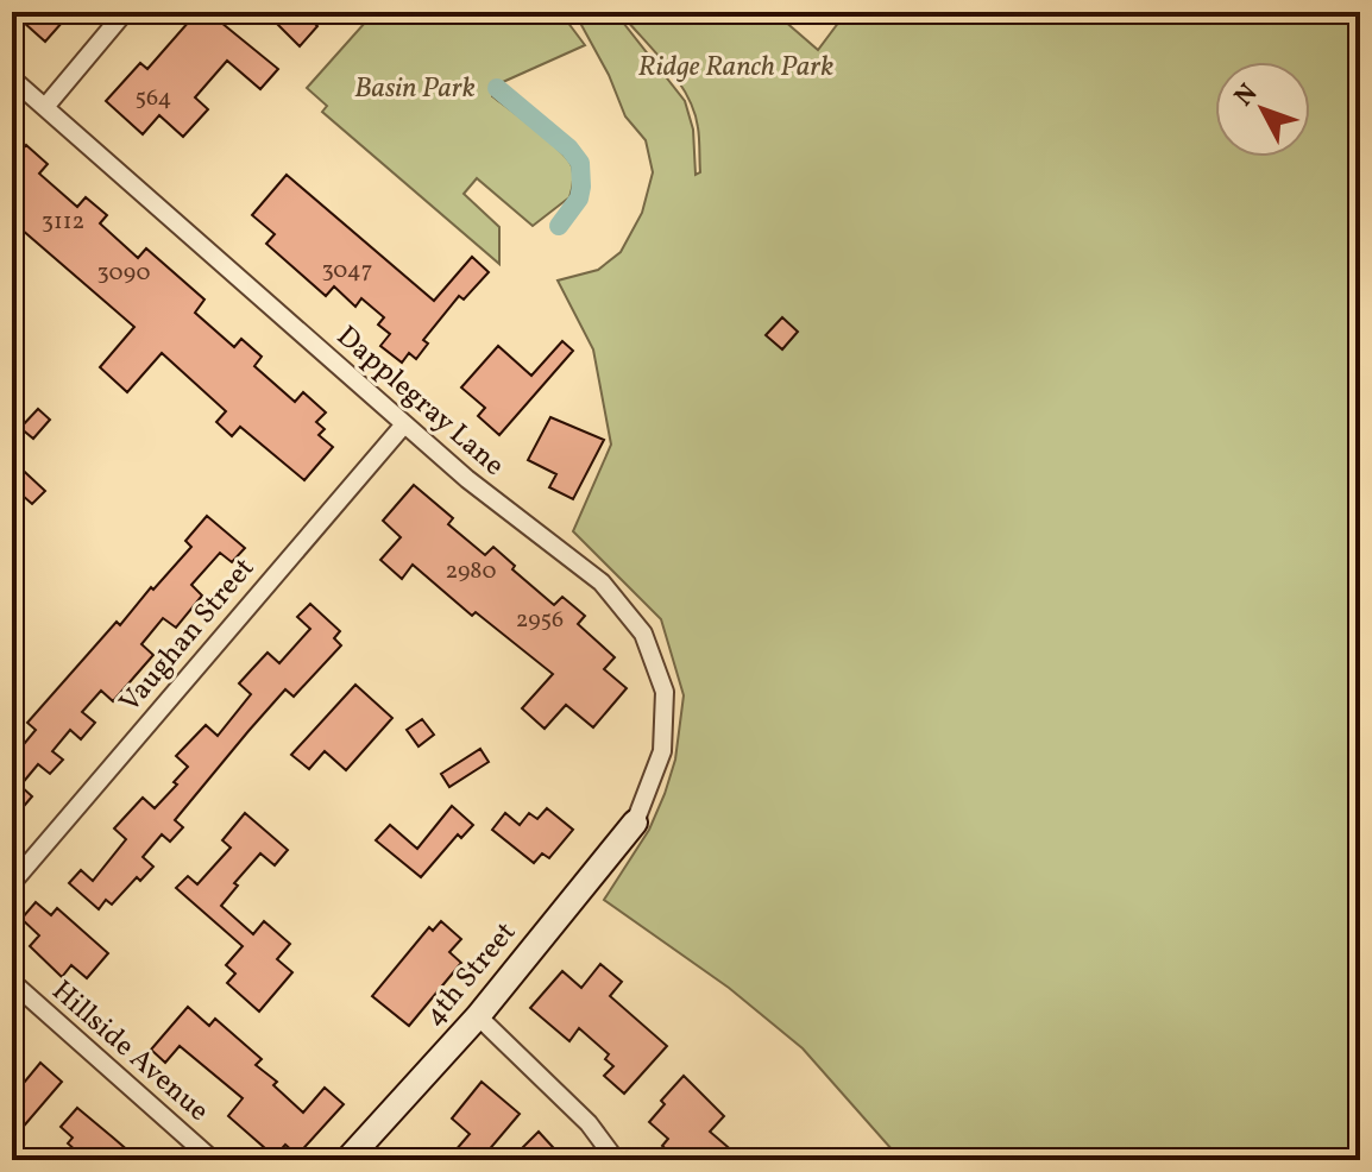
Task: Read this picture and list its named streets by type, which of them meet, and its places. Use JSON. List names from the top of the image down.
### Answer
{
  "streets": {
    "street": [
      "Dapplegray Lane",
      "Vaughan Street",
      "4th Street",
      "Hillside Avenue"
    ]
  },
  "crossings": [
    ["Dapplegray Lane", "Vaughan Street"],
    ["Dapplegray Lane", "4th Street"]
  ],
  "parks": ["Ridge Ranch Park", "Basin Park"],
  "house_numbers": [
    "564",
    "3112",
    "3047",
    "3090",
    "2980",
    "2956"
  ],
  "north": "top left"
}
